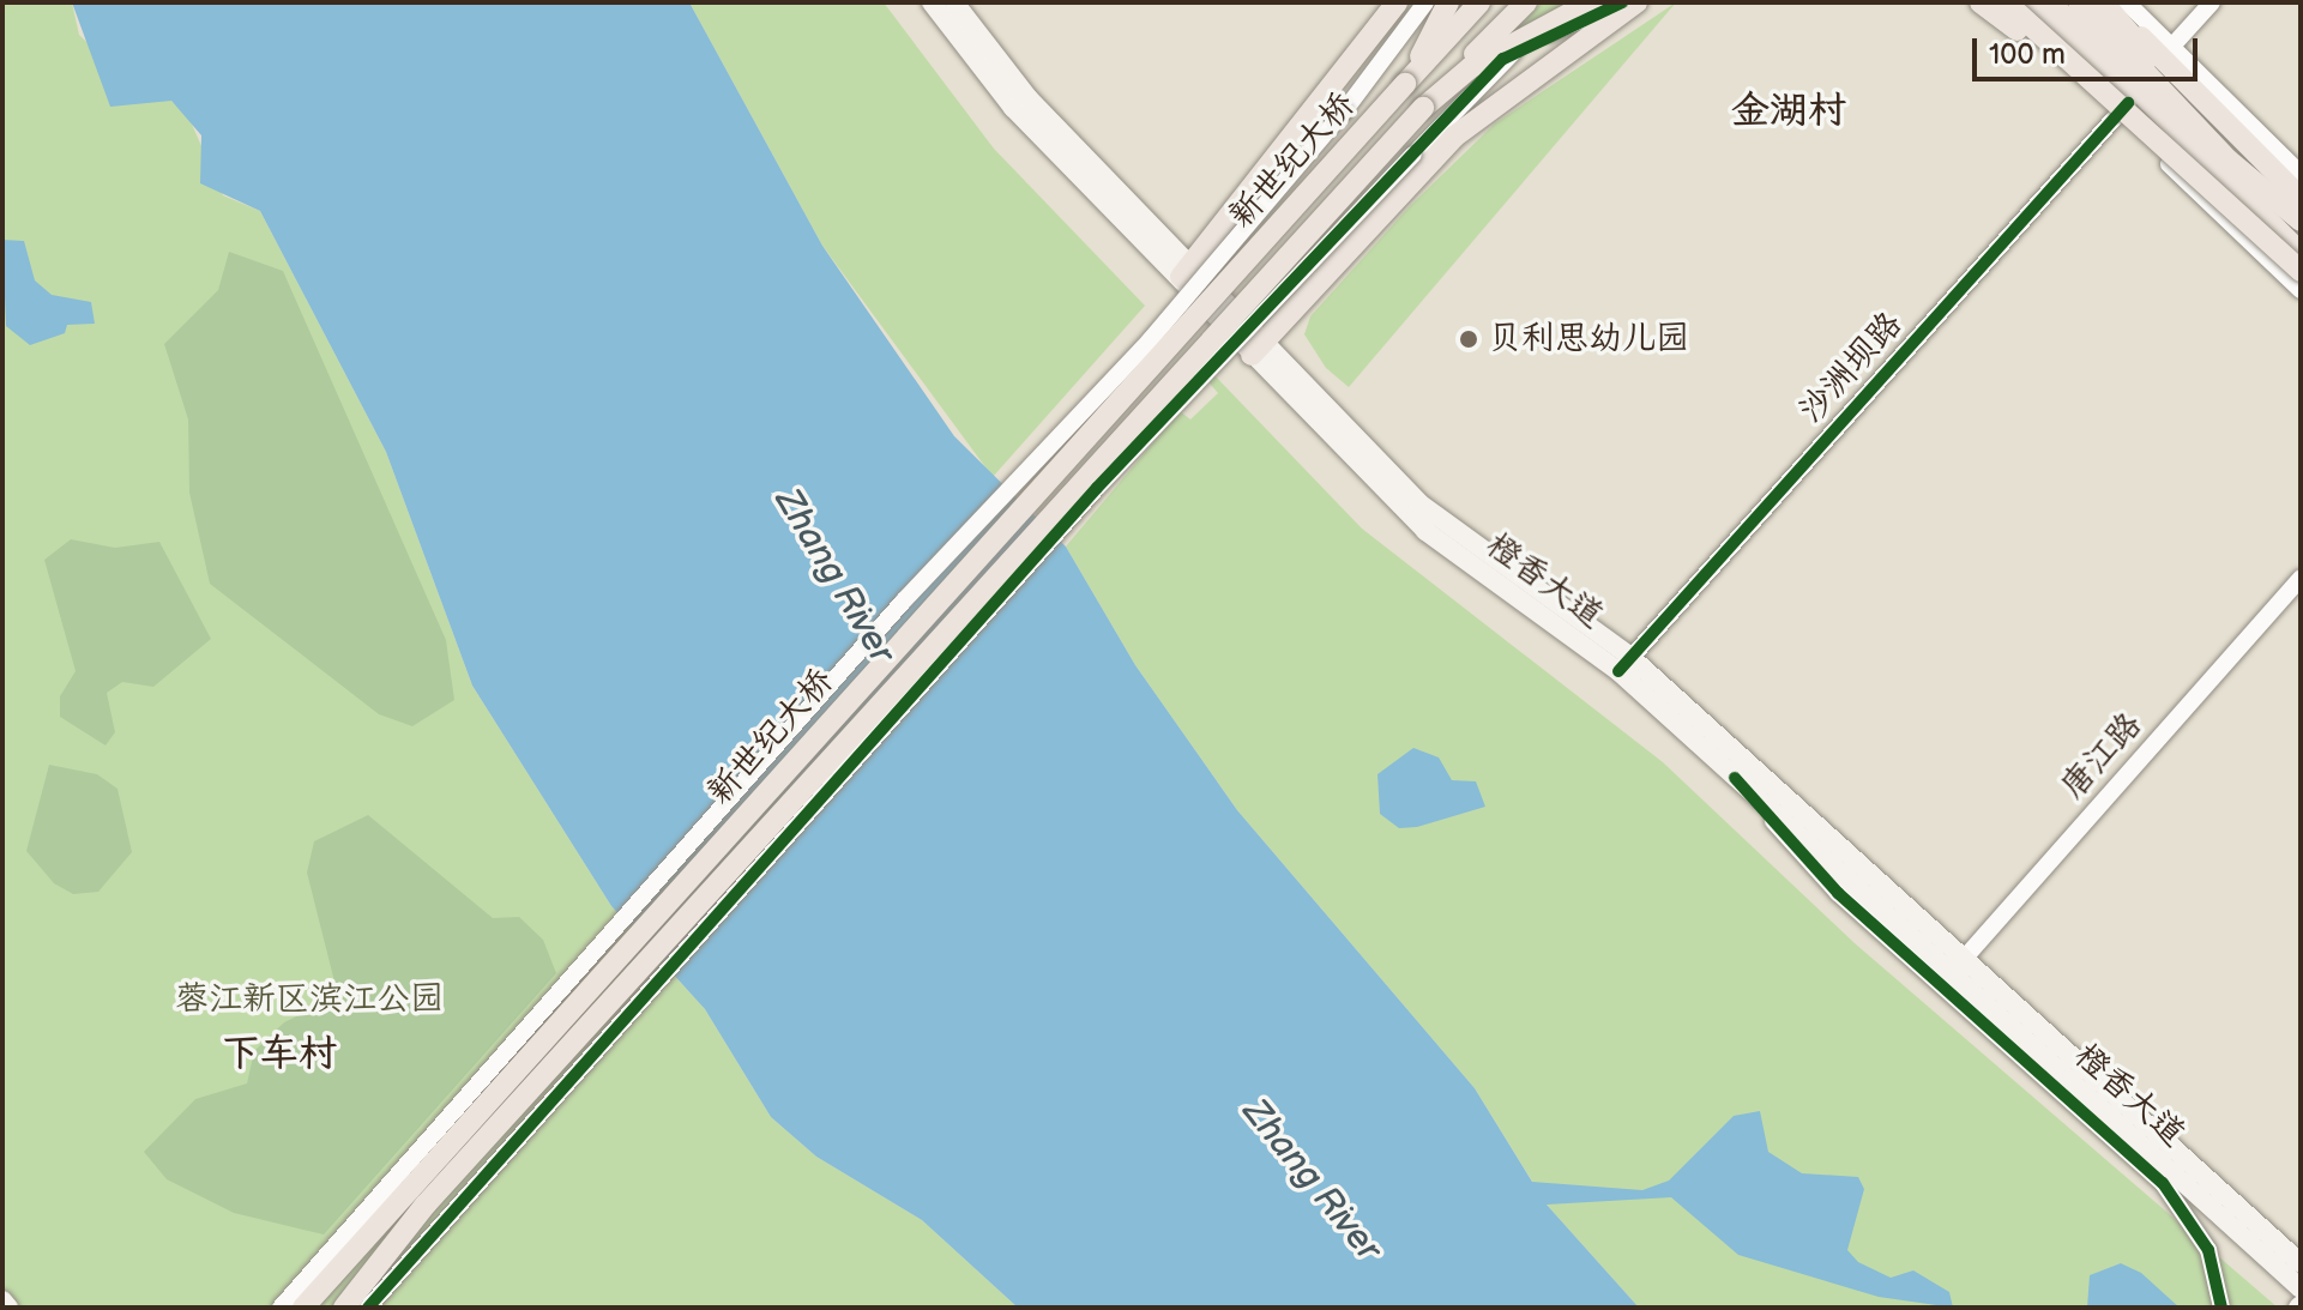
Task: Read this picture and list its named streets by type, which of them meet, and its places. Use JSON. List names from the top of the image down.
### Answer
{
  "streets": {
    "main road": ["新世纪大桥", "橙香大道"],
    "street": ["沙洲坝路", "唐江路"]
  },
  "crossings": [
    ["沙洲坝路", "橙香大道"],
    ["橙香大道", "唐江路"]
  ],
  "districts": ["金湖村", "下车村"],
  "water": ["Zhang River"],
  "parks": ["蓉江新区滨江公园"],
  "places": ["贝利思幼儿园"],
  "scale_bar": "100 m"
}
